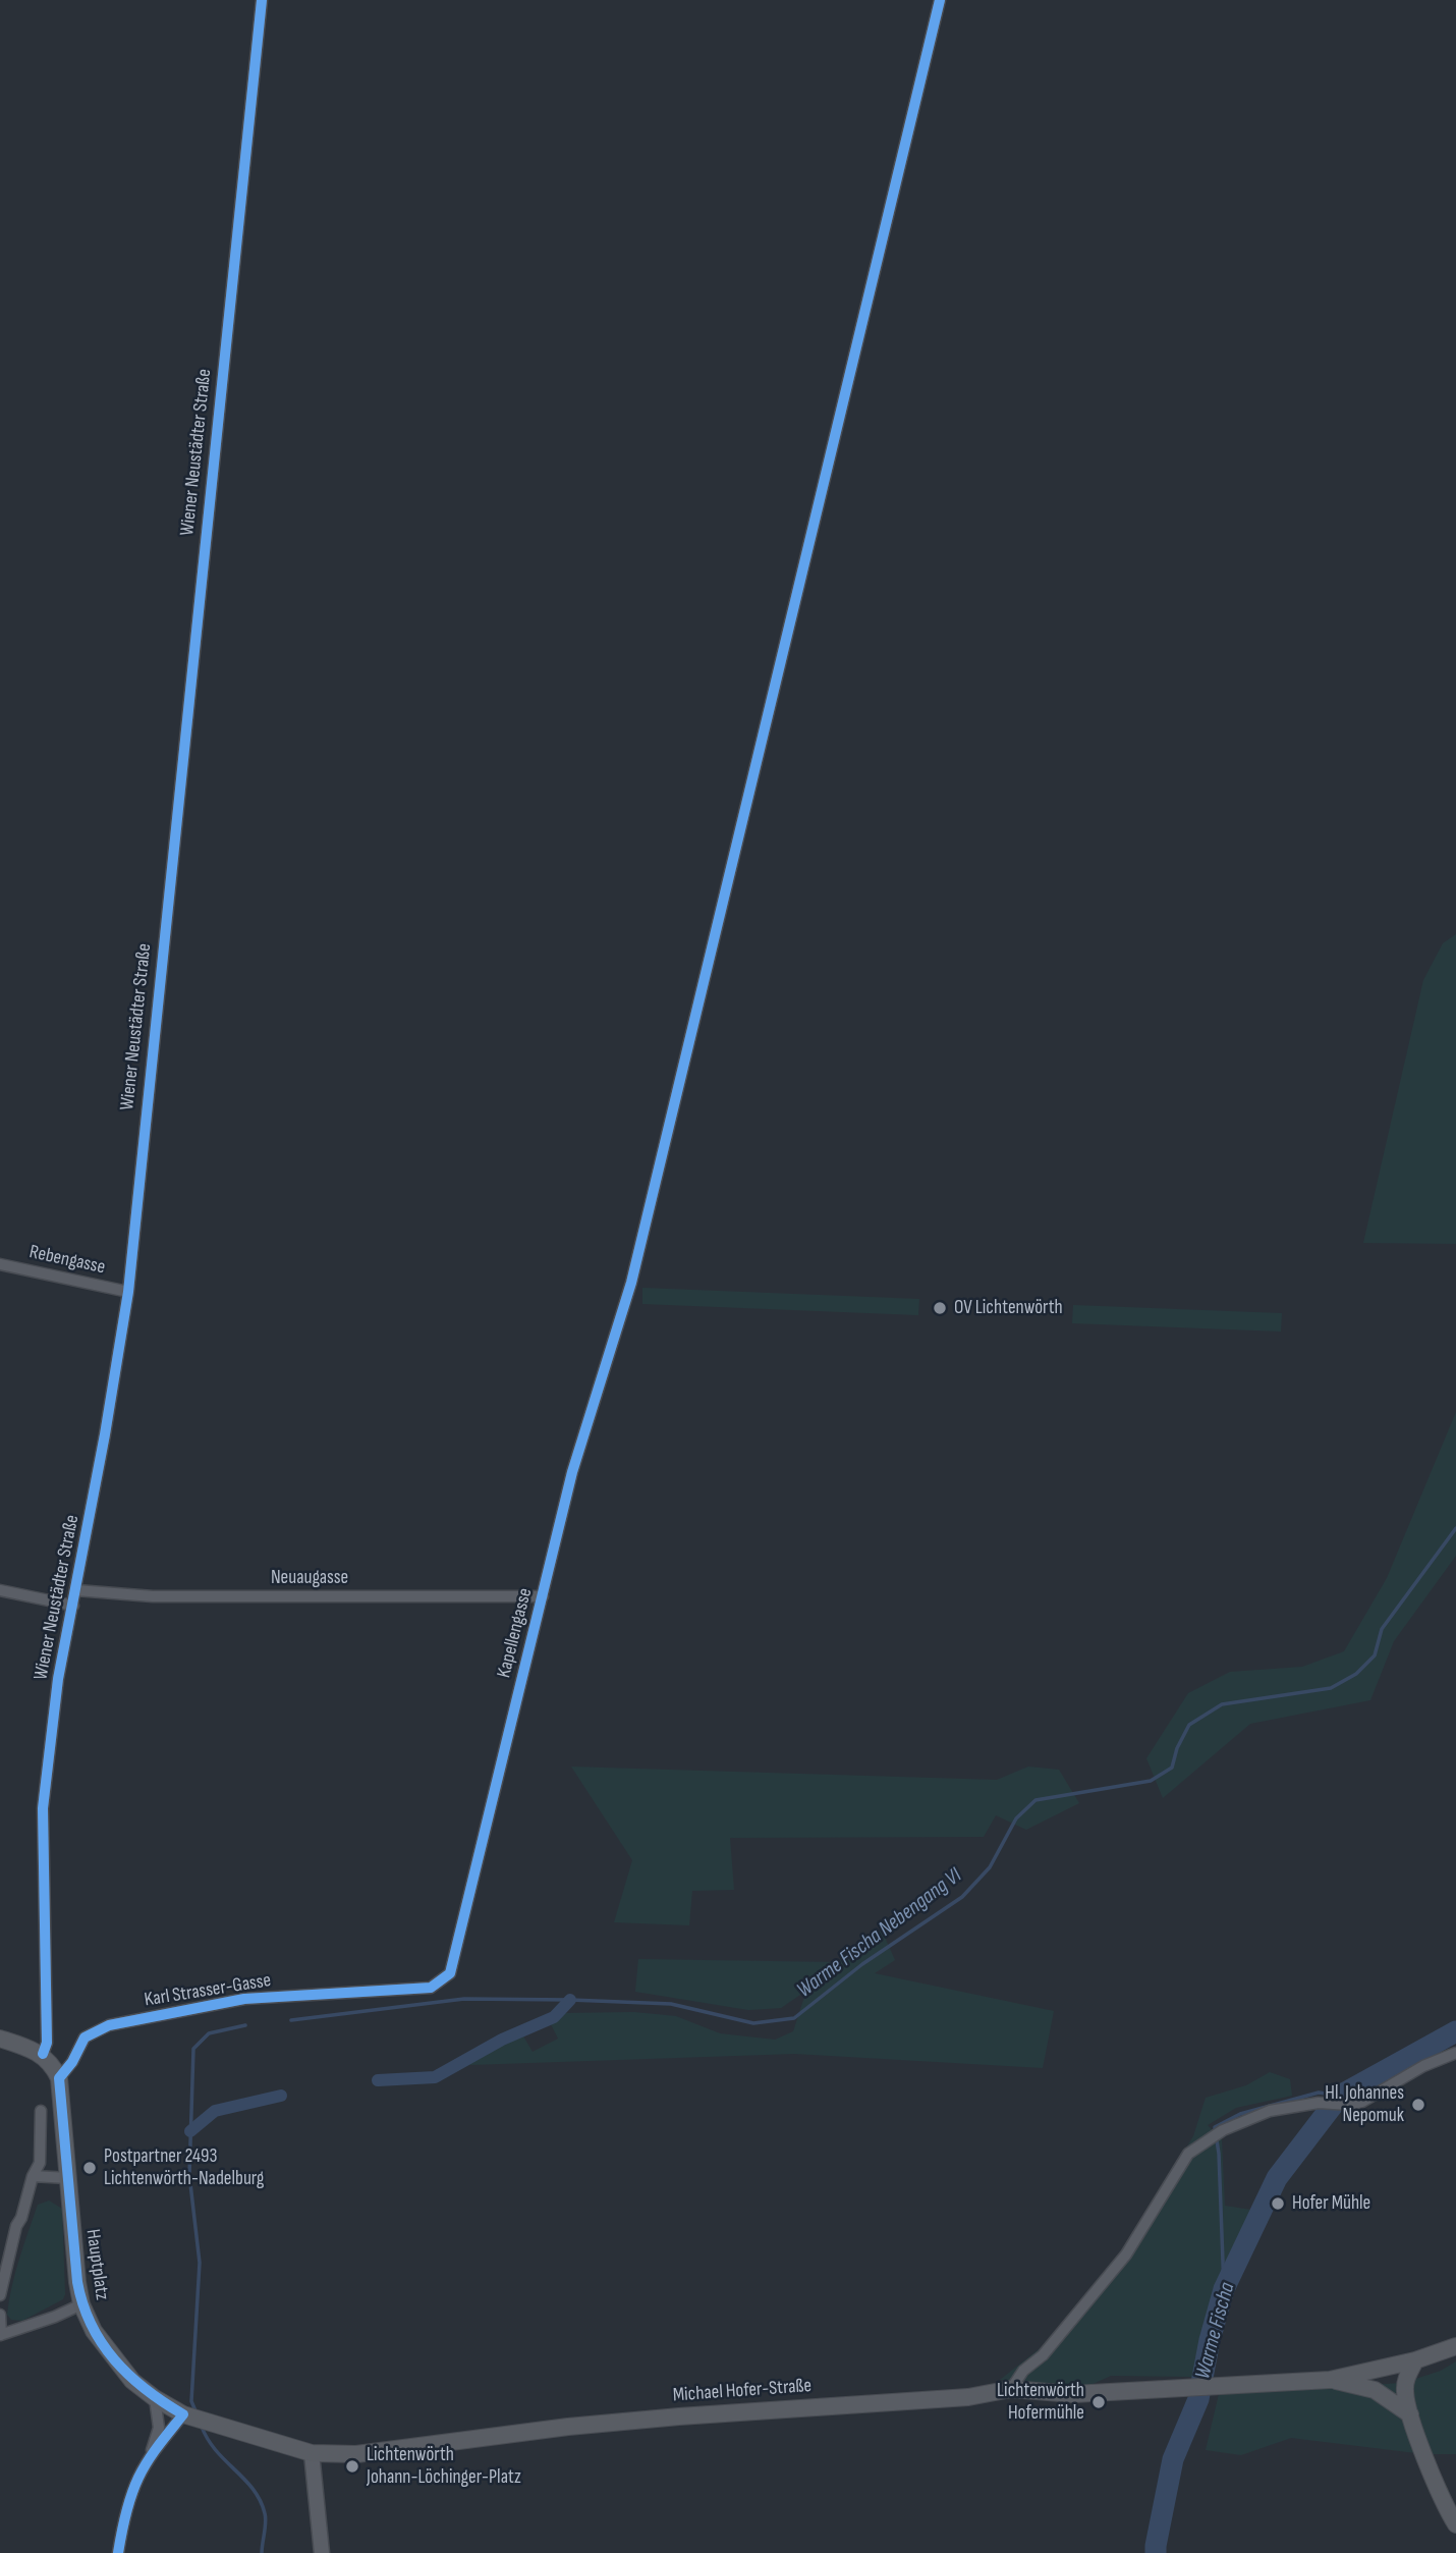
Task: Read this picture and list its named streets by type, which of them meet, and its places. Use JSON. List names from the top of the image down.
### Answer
{
  "streets": {
    "main road": ["Hauptplatz", "Michael Hofer-Straße"],
    "street": [
      "Wiener Neustädter Straße",
      "Rebengasse",
      "Neuaugasse",
      "Kapellengasse",
      "Karl Strasser-Gasse"
    ]
  },
  "crossings": [
    ["Wiener Neustädter Straße", "Rebengasse"],
    ["Wiener Neustädter Straße", "Neuaugasse"],
    ["Neuaugasse", "Kapellengasse"],
    ["Kapellengasse", "Karl Strasser-Gasse"],
    ["Karl Strasser-Gasse", "Hauptplatz"],
    ["Hauptplatz", "Michael Hofer-Straße"]
  ],
  "water": ["Warme Fischa Nebengang VI", "Warme Fischa"],
  "places": [
    "OV Lichtenwörth",
    "Hl. Johannes Nepomuk",
    "Postpartner 2493 Lichtenwörth-Nadelburg",
    "Hofer Mühle",
    "Lichtenwörth Hofermühle",
    "Lichtenwörth Johann-Löchinger-Platz"
  ]
}
